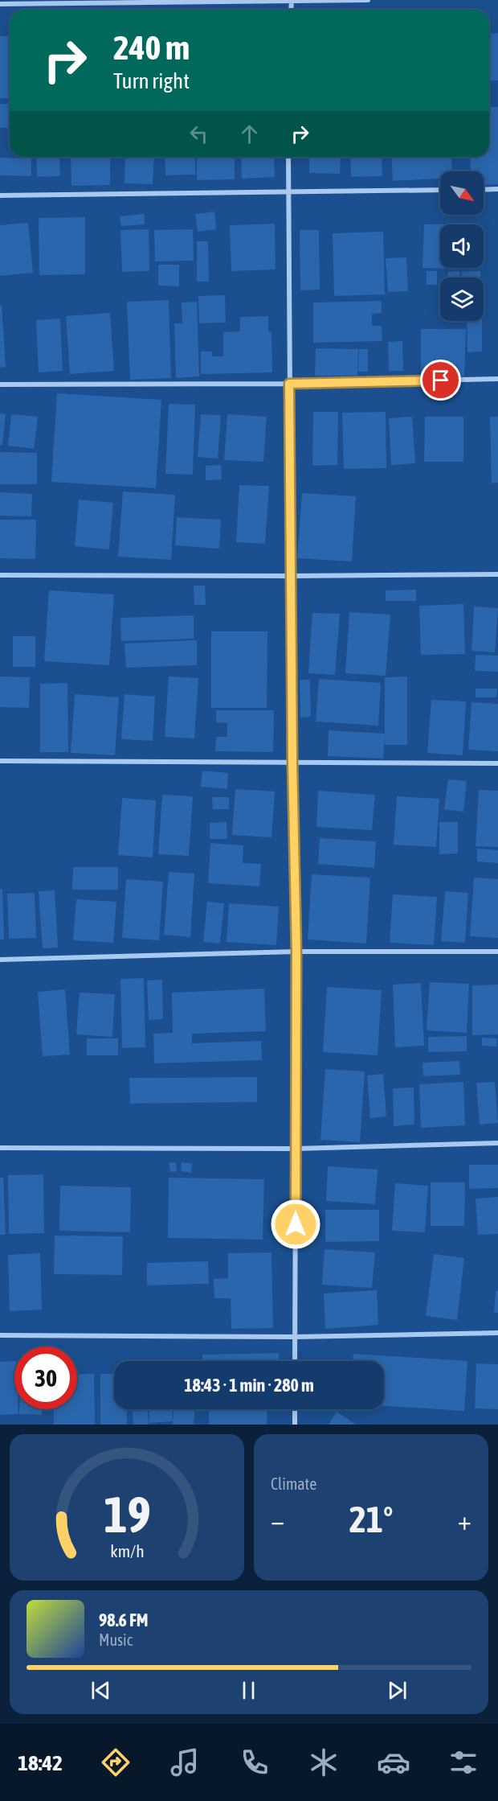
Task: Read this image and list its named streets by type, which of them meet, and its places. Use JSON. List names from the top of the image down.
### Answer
{
  "north": "bottom right",
  "page": {
    "turn": ["240 m", "Turn right"],
    "limit": "30",
    "trip": "18:43 · 1 min · 280 m",
    "tile": "Climate",
    "heat": ["−", "21°", "+"],
    "song": ["98.6 FM", "Music"],
    "tabs": "18:42",
    "gauge": ["19", "km/h"]
  }
}
